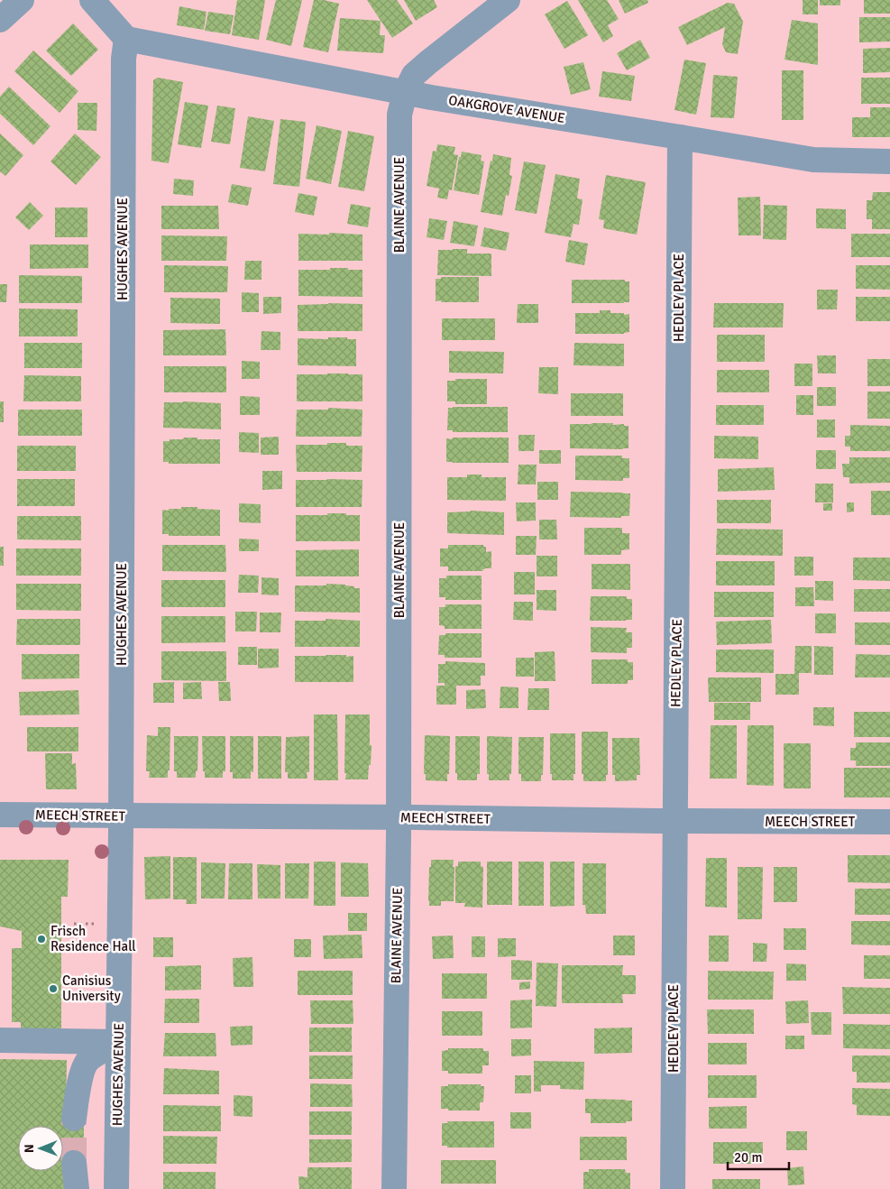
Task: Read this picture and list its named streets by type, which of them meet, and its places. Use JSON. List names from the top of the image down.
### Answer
{
  "streets": {
    "street": [
      "OAKGROVE AVENUE",
      "BLAINE AVENUE",
      "HUGHES AVENUE",
      "HEDLEY PLACE",
      "MEECH STREET"
    ]
  },
  "crossings": [
    ["OAKGROVE AVENUE", "BLAINE AVENUE"],
    ["OAKGROVE AVENUE", "HUGHES AVENUE"],
    ["OAKGROVE AVENUE", "HEDLEY PLACE"],
    ["BLAINE AVENUE", "MEECH STREET"],
    ["HUGHES AVENUE", "MEECH STREET"],
    ["HEDLEY PLACE", "MEECH STREET"]
  ],
  "places": ["Frisch Residence Hall", "Canisius University"],
  "scale_bar": "20 m",
  "north": "left"
}
